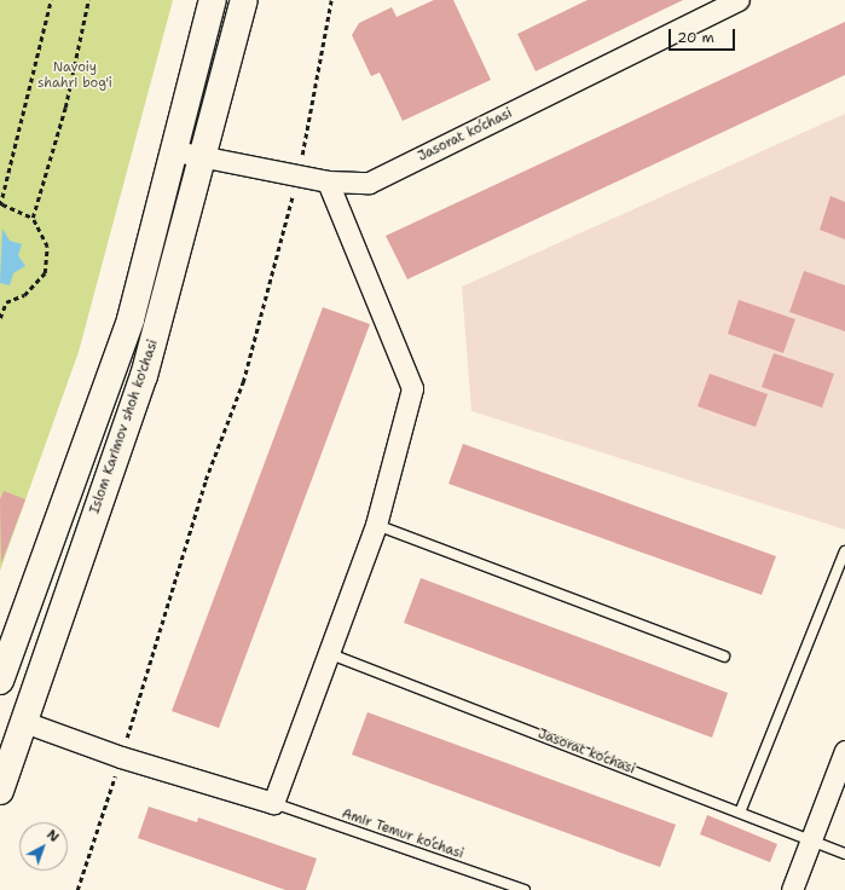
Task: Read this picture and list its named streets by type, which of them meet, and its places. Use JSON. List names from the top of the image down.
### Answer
{
  "streets": {
    "main road": ["Islom Karimov shoh ko'chasi"],
    "street": ["Jasorat ko‘chasi"],
    "lane": ["Amir Temur ko‘chasi"]
  },
  "crossings": [
    ["Jasorat ko‘chasi", "Islom Karimov shoh ko'chasi"]
  ],
  "parks": ["Navoiy shahri bog'i"],
  "scale_bar": "20 m",
  "north": "top right"
}
